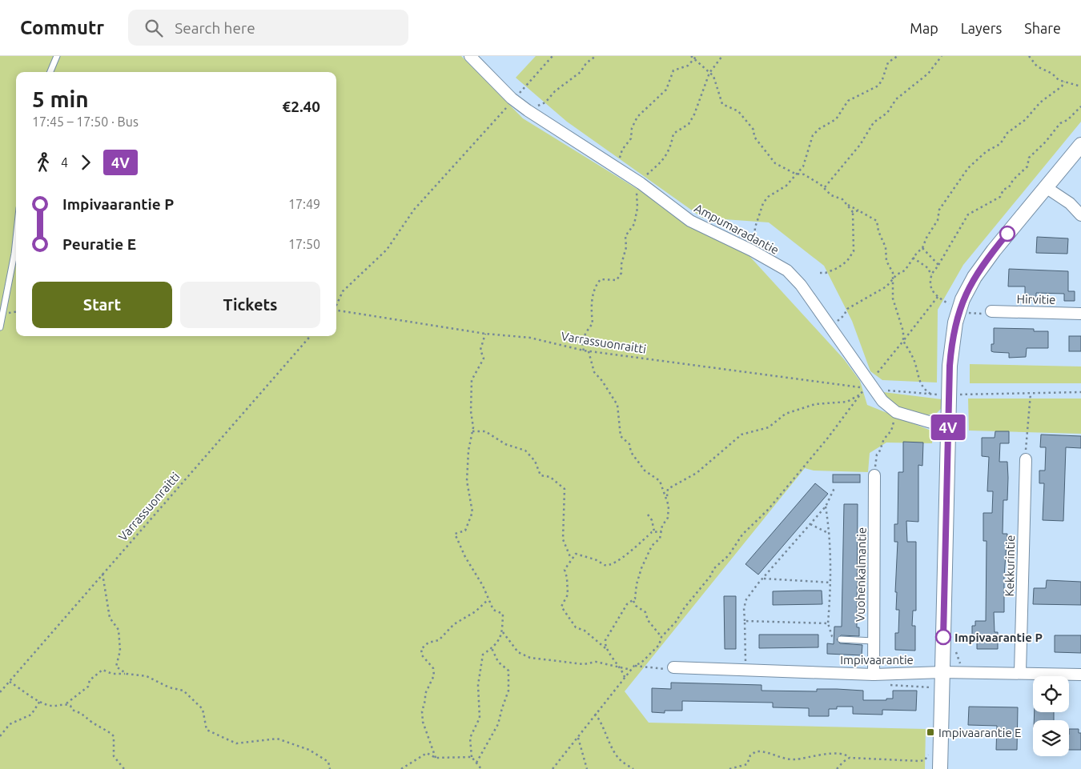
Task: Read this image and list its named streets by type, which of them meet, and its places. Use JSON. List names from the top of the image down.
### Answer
{
  "streets": {
    "street": [
      "Ampumaradantie",
      "Hirvitie",
      "Kekkurintie",
      "Vuohenkalmantie",
      "Impivaarantie"
    ],
    "path": ["Varrassuonraitti"]
  },
  "crossings": [
    ["Ampumaradantie", "Varrassuonraitti"],
    ["Kekkurintie", "Impivaarantie"],
    ["Vuohenkalmantie", "Impivaarantie"]
  ],
  "places": {
    "other": ["Impivaarantie P"],
    "transit": ["Impivaarantie E"]
  },
  "lines": ["bus line 4V"],
  "page": {
    "header": "Commutr",
    "search": "Search here",
    "nav": ["Map", "Layers", "Share"],
    "on_map": "4V",
    "heading": ["5 min", "17:45 – 17:50 · Bus", "€2.40"],
    "legs": ["4", "4V"],
    "list": [
      {
        "name": "Impivaarantie P",
        "value": "17:49"
      },
      {
        "name": "Peuratie E",
        "value": "17:50"
      }
    ],
    "buttons": ["Start", "Tickets"]
  }
}
